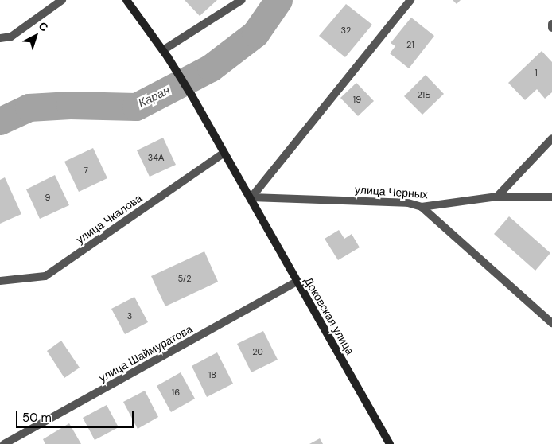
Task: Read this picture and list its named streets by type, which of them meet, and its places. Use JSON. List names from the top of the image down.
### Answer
{
  "streets": {
    "main road": ["Доковская улица"],
    "street": ["улица Черных", "улица Чкалова", "улица Шаймуратова"]
  },
  "crossings": [
    ["улица Черных", "Доковская улица"],
    ["улица Чкалова", "Доковская улица"],
    ["Доковская улица", "улица Шаймуратова"]
  ],
  "water": ["Каран"],
  "house_numbers": [
    "32",
    "21",
    "1",
    "21Б",
    "19",
    "34А",
    "7",
    "9",
    "5/2",
    "3",
    "20",
    "18",
    "16"
  ],
  "scale_bar": "50 m",
  "north": "top right"
}
